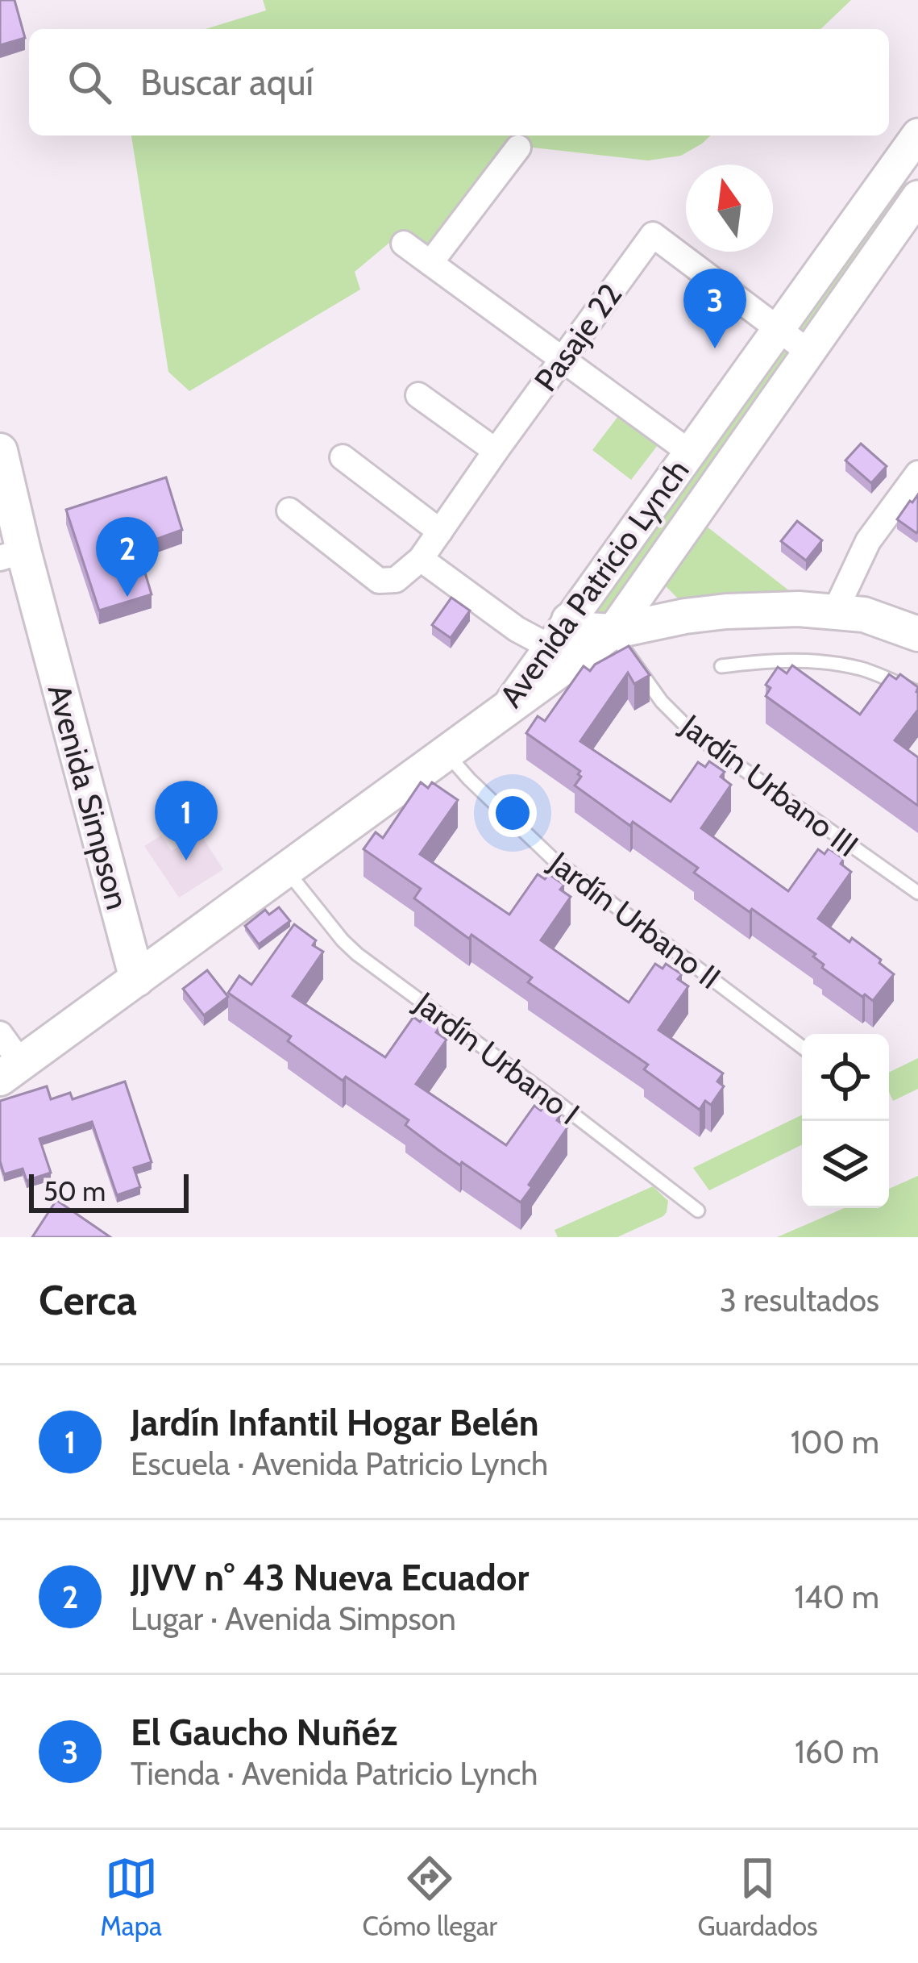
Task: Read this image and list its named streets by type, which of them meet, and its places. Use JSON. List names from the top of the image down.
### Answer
{
  "streets": {
    "main road": ["Avenida Patricio Lynch", "Avenida Simpson"],
    "street": ["Pasaje 22"],
    "lane": ["Jardín Urbano III", "Jardín Urbano II", "Jardín Urbano I"]
  },
  "crossings": [
    ["Pasaje 22", "Avenida Patricio Lynch"],
    ["Avenida Patricio Lynch", "Jardín Urbano III"],
    ["Avenida Patricio Lynch", "Avenida Simpson"],
    ["Avenida Patricio Lynch", "Jardín Urbano II"],
    ["Avenida Patricio Lynch", "Jardín Urbano I"]
  ],
  "scale_bar": "50 m",
  "north": "top",
  "page": {
    "search": "Buscar aquí",
    "pins": ["3", "2", "1"],
    "scale": "50 m",
    "heading": ["Cerca", "3 resultados"],
    "list": [
      {
        "mark": "1",
        "name": "Jardín Infantil Hogar Belén",
        "note": "Escuela · Avenida Patricio Lynch",
        "value": "100 m"
      },
      {
        "mark": "2",
        "name": "JJVV n° 43 Nueva Ecuador",
        "note": "Lugar · Avenida Simpson",
        "value": "140 m"
      },
      {
        "mark": "3",
        "name": "El Gaucho Nuñéz",
        "note": "Tienda · Avenida Patricio Lynch",
        "value": "160 m"
      }
    ],
    "nav": ["Mapa", "Cómo llegar", "Guardados"]
  }
}
